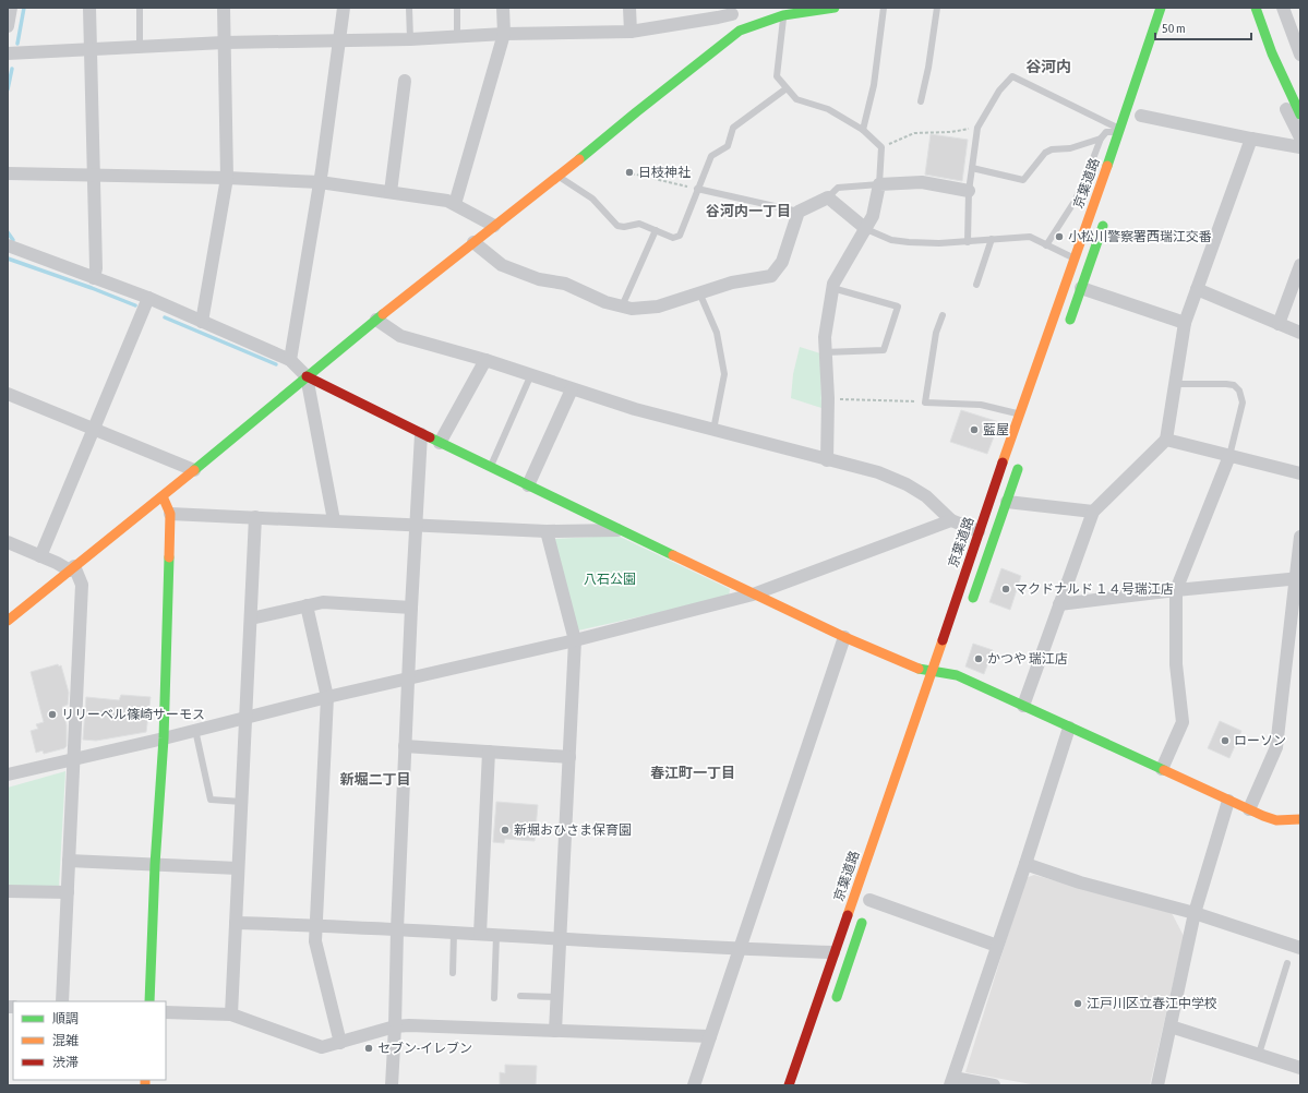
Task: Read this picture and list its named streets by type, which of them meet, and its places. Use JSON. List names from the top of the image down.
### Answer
{
  "streets": {
    "main road": ["京葉道路"]
  },
  "districts": [
    "谷河内",
    "谷河内一丁目",
    "春江町一丁目",
    "新堀二丁目"
  ],
  "parks": ["八石公園"],
  "places": [
    "日枝神社",
    "小松川警察署西瑞江交番",
    "藍屋",
    "マクドナルド １４号瑞江店",
    "かつや 瑞江店",
    "リリーベル篠崎サーモス",
    "ローソン",
    "新堀おひさま保育園",
    "江戸川区立春江中学校",
    "セブン-イレブン"
  ],
  "legend": ["順調", "混雑", "渋滞"],
  "scale_bar": "50 m"
}
